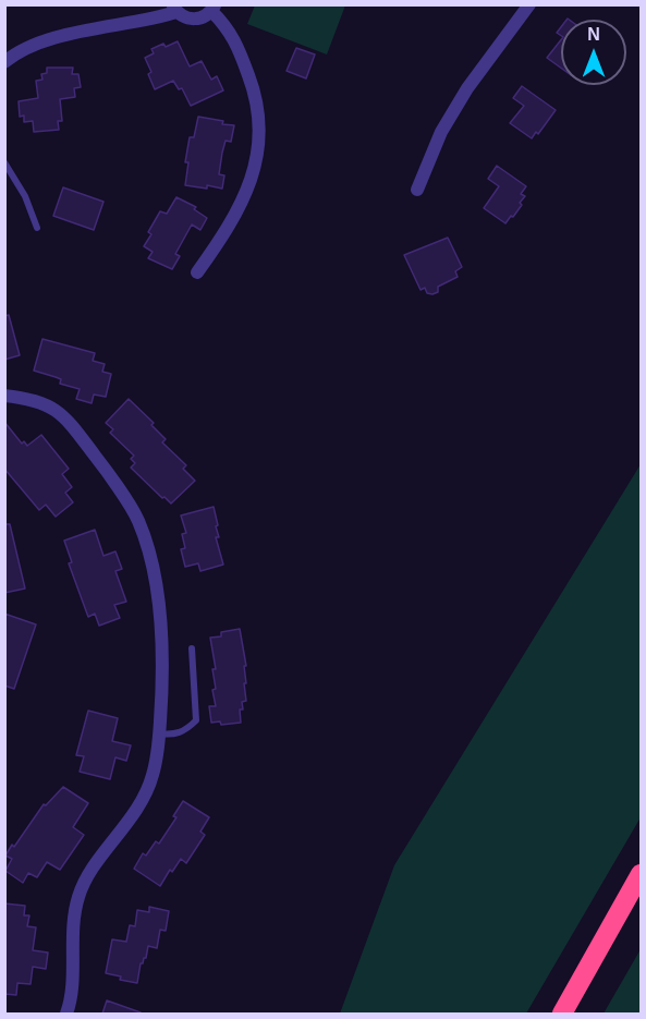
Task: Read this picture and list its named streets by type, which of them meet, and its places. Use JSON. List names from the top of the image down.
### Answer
{
  "north": "top"
}
